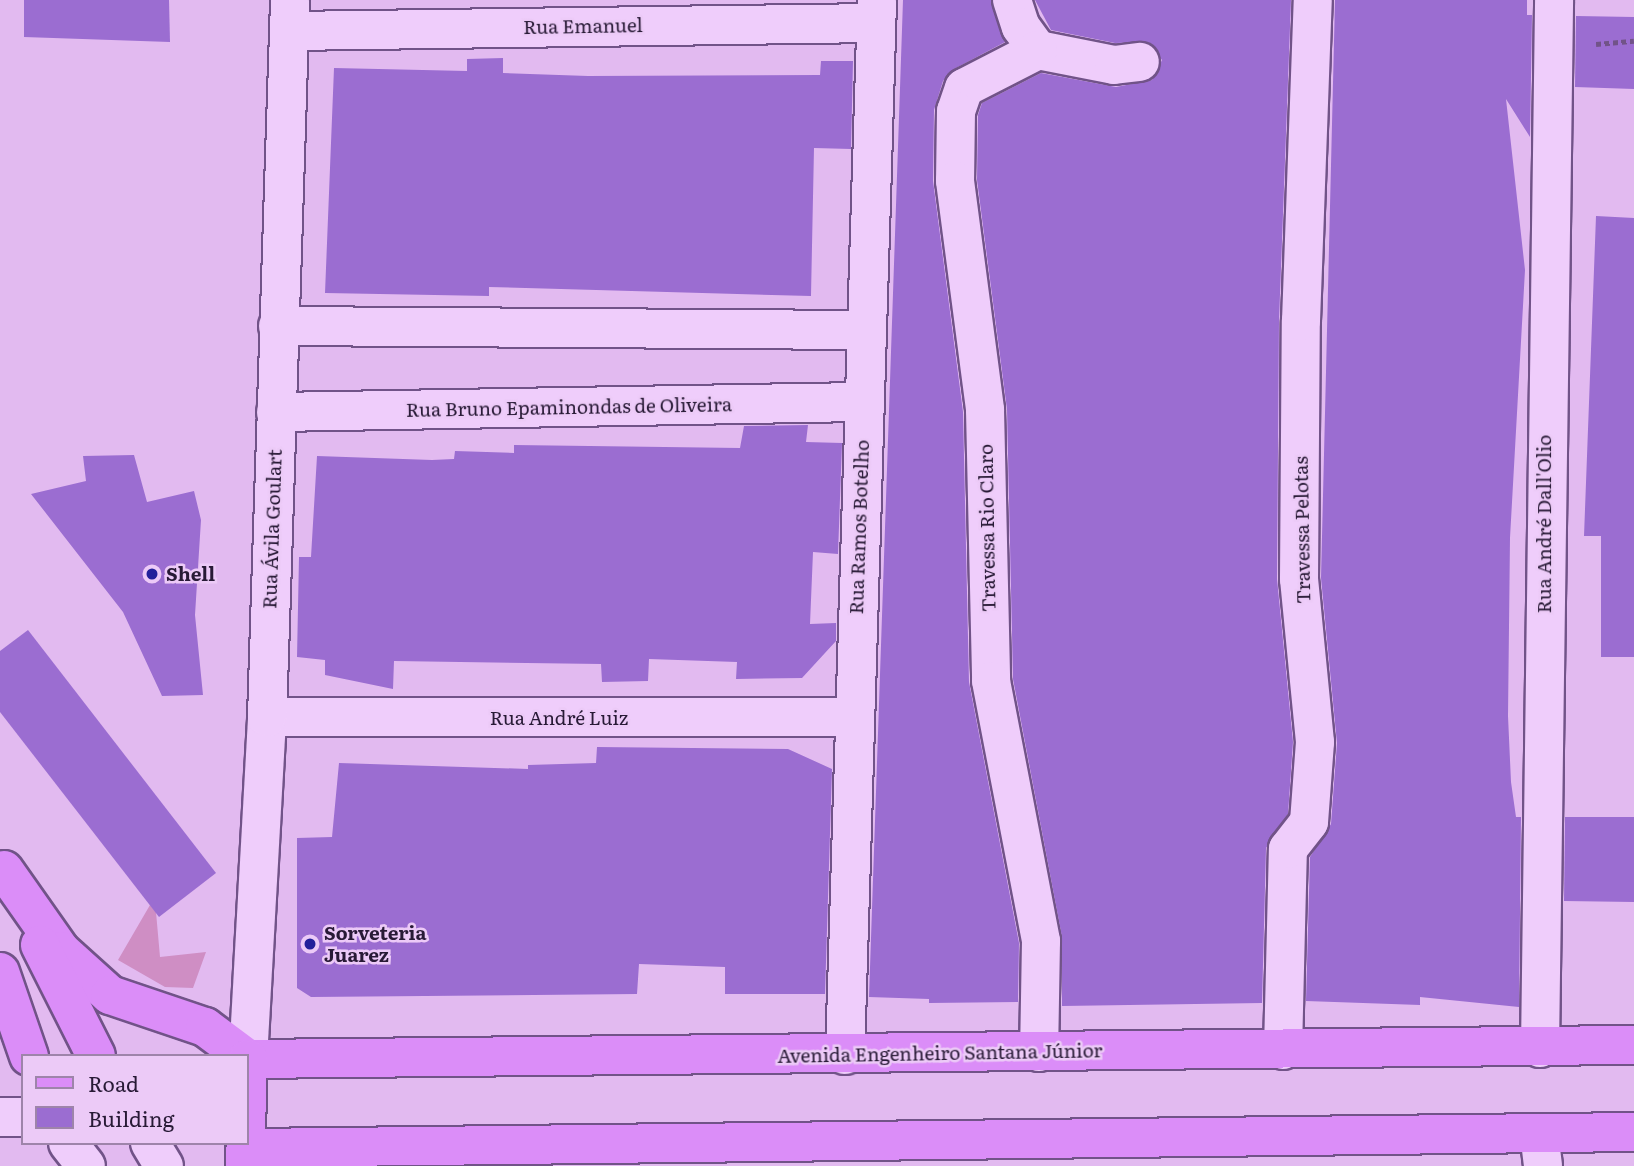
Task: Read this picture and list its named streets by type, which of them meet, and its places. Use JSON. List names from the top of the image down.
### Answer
{
  "streets": {
    "main road": ["Avenida Engenheiro Santana Júnior"],
    "street": [
      "Rua Emanuel",
      "Rua Bruno Epaminondas de Oliveira",
      "Rua André Dall'Olio",
      "Rua Ramos Botelho",
      "Travessa Rio Claro",
      "Rua Ávila Goulart",
      "Travessa Pelotas",
      "Rua André Luiz"
    ]
  },
  "crossings": [
    ["Rua Emanuel", "Rua Ramos Botelho"],
    ["Rua Emanuel", "Rua Ávila Goulart"],
    ["Rua Bruno Epaminondas de Oliveira", "Rua Ramos Botelho"],
    ["Rua Bruno Epaminondas de Oliveira", "Rua Ávila Goulart"],
    ["Rua André Dall'Olio", "Avenida Engenheiro Santana Júnior"],
    ["Rua Ramos Botelho", "Rua André Luiz"],
    ["Rua Ramos Botelho", "Avenida Engenheiro Santana Júnior"],
    ["Travessa Rio Claro", "Avenida Engenheiro Santana Júnior"],
    ["Rua Ávila Goulart", "Rua André Luiz"],
    ["Travessa Pelotas", "Avenida Engenheiro Santana Júnior"]
  ],
  "places": ["Shell", "Sorveteria Juarez"],
  "legend": ["Road", "Building"]
}
